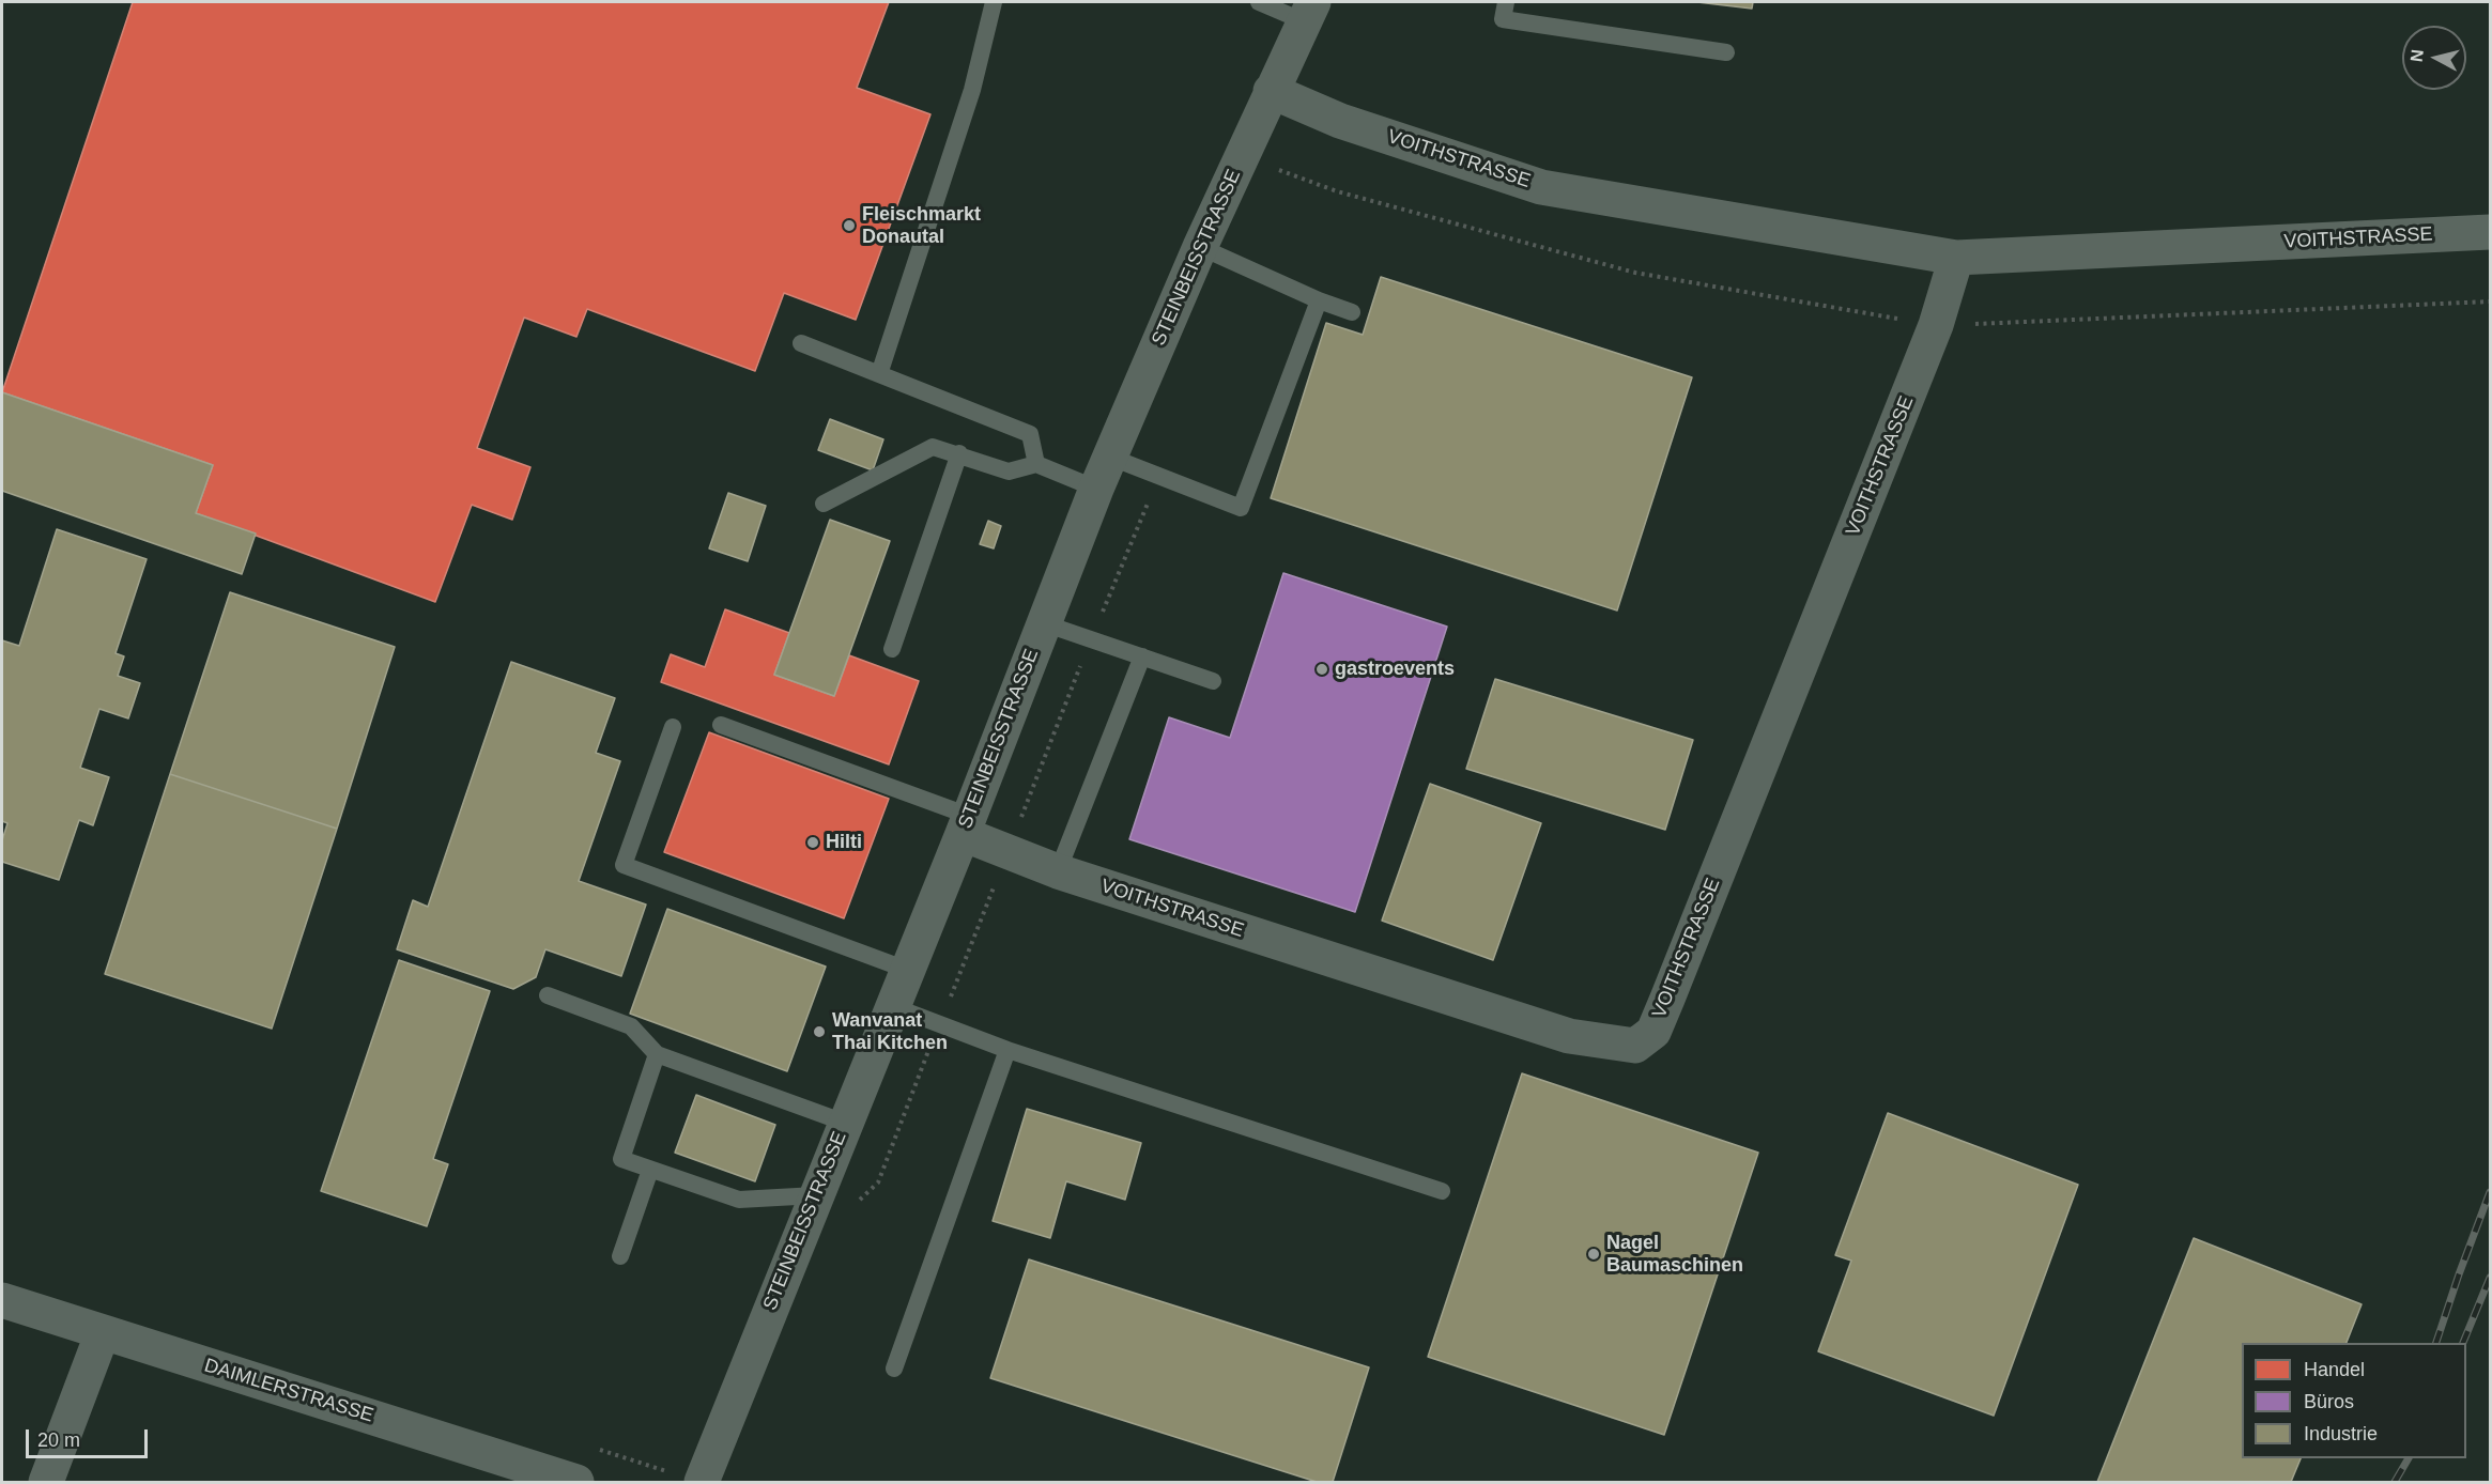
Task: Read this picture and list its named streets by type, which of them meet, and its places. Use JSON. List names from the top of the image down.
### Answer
{
  "streets": {
    "street": ["VOITHSTRASSE", "STEINBEISSTRASSE", "DAIMLERSTRASSE"]
  },
  "crossings": [
    ["VOITHSTRASSE", "STEINBEISSTRASSE"]
  ],
  "places": [
    "Fleischmarkt Donautal",
    "gastroevents",
    "Hilti",
    "Wanvanat Thai Kitchen",
    "Nagel Baumaschinen"
  ],
  "legend": ["Handel", "Büros", "Industrie"],
  "scale_bar": "20 m",
  "north": "left"
}
